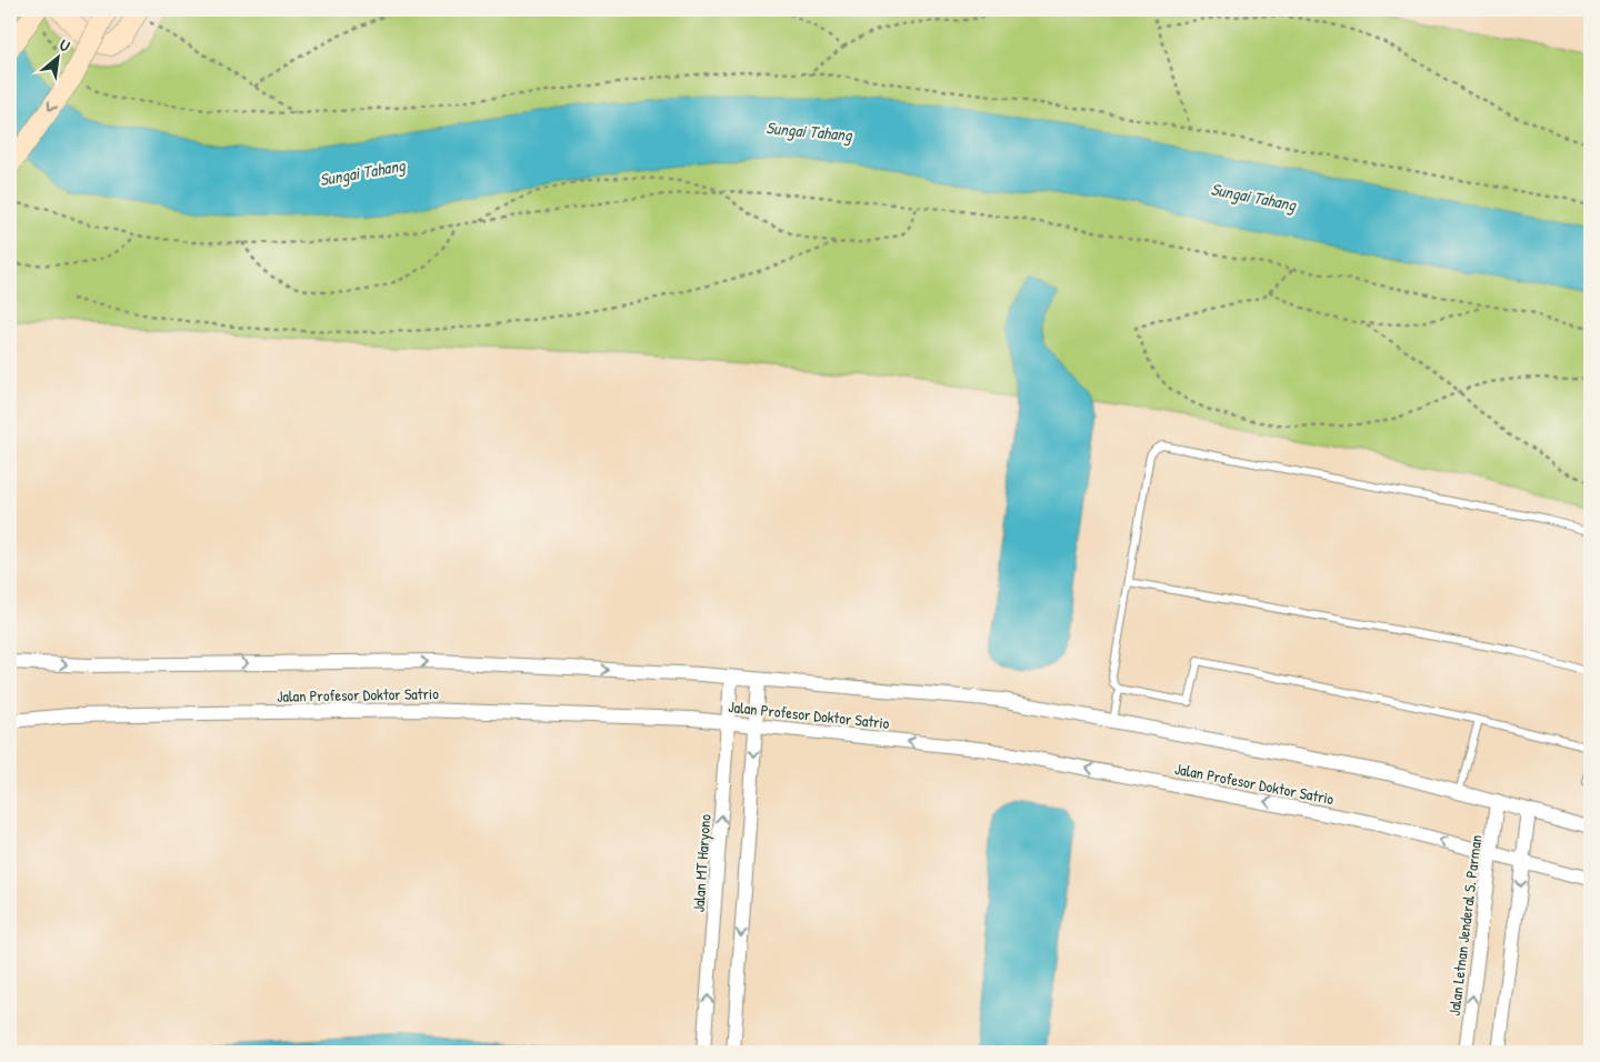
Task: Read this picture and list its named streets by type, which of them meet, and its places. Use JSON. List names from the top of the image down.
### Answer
{
  "streets": {
    "street": ["Jalan Profesor Doktor Satrio", "Jalan MT Haryono", "Jalan Letnan Jenderal S. Parman"]
  },
  "crossings": [
    ["Jalan Profesor Doktor Satrio", "Jalan MT Haryono"],
    ["Jalan Profesor Doktor Satrio", "Jalan Letnan Jenderal S. Parman"]
  ],
  "water": ["Sungai Tahang"],
  "north": "top right"
}
